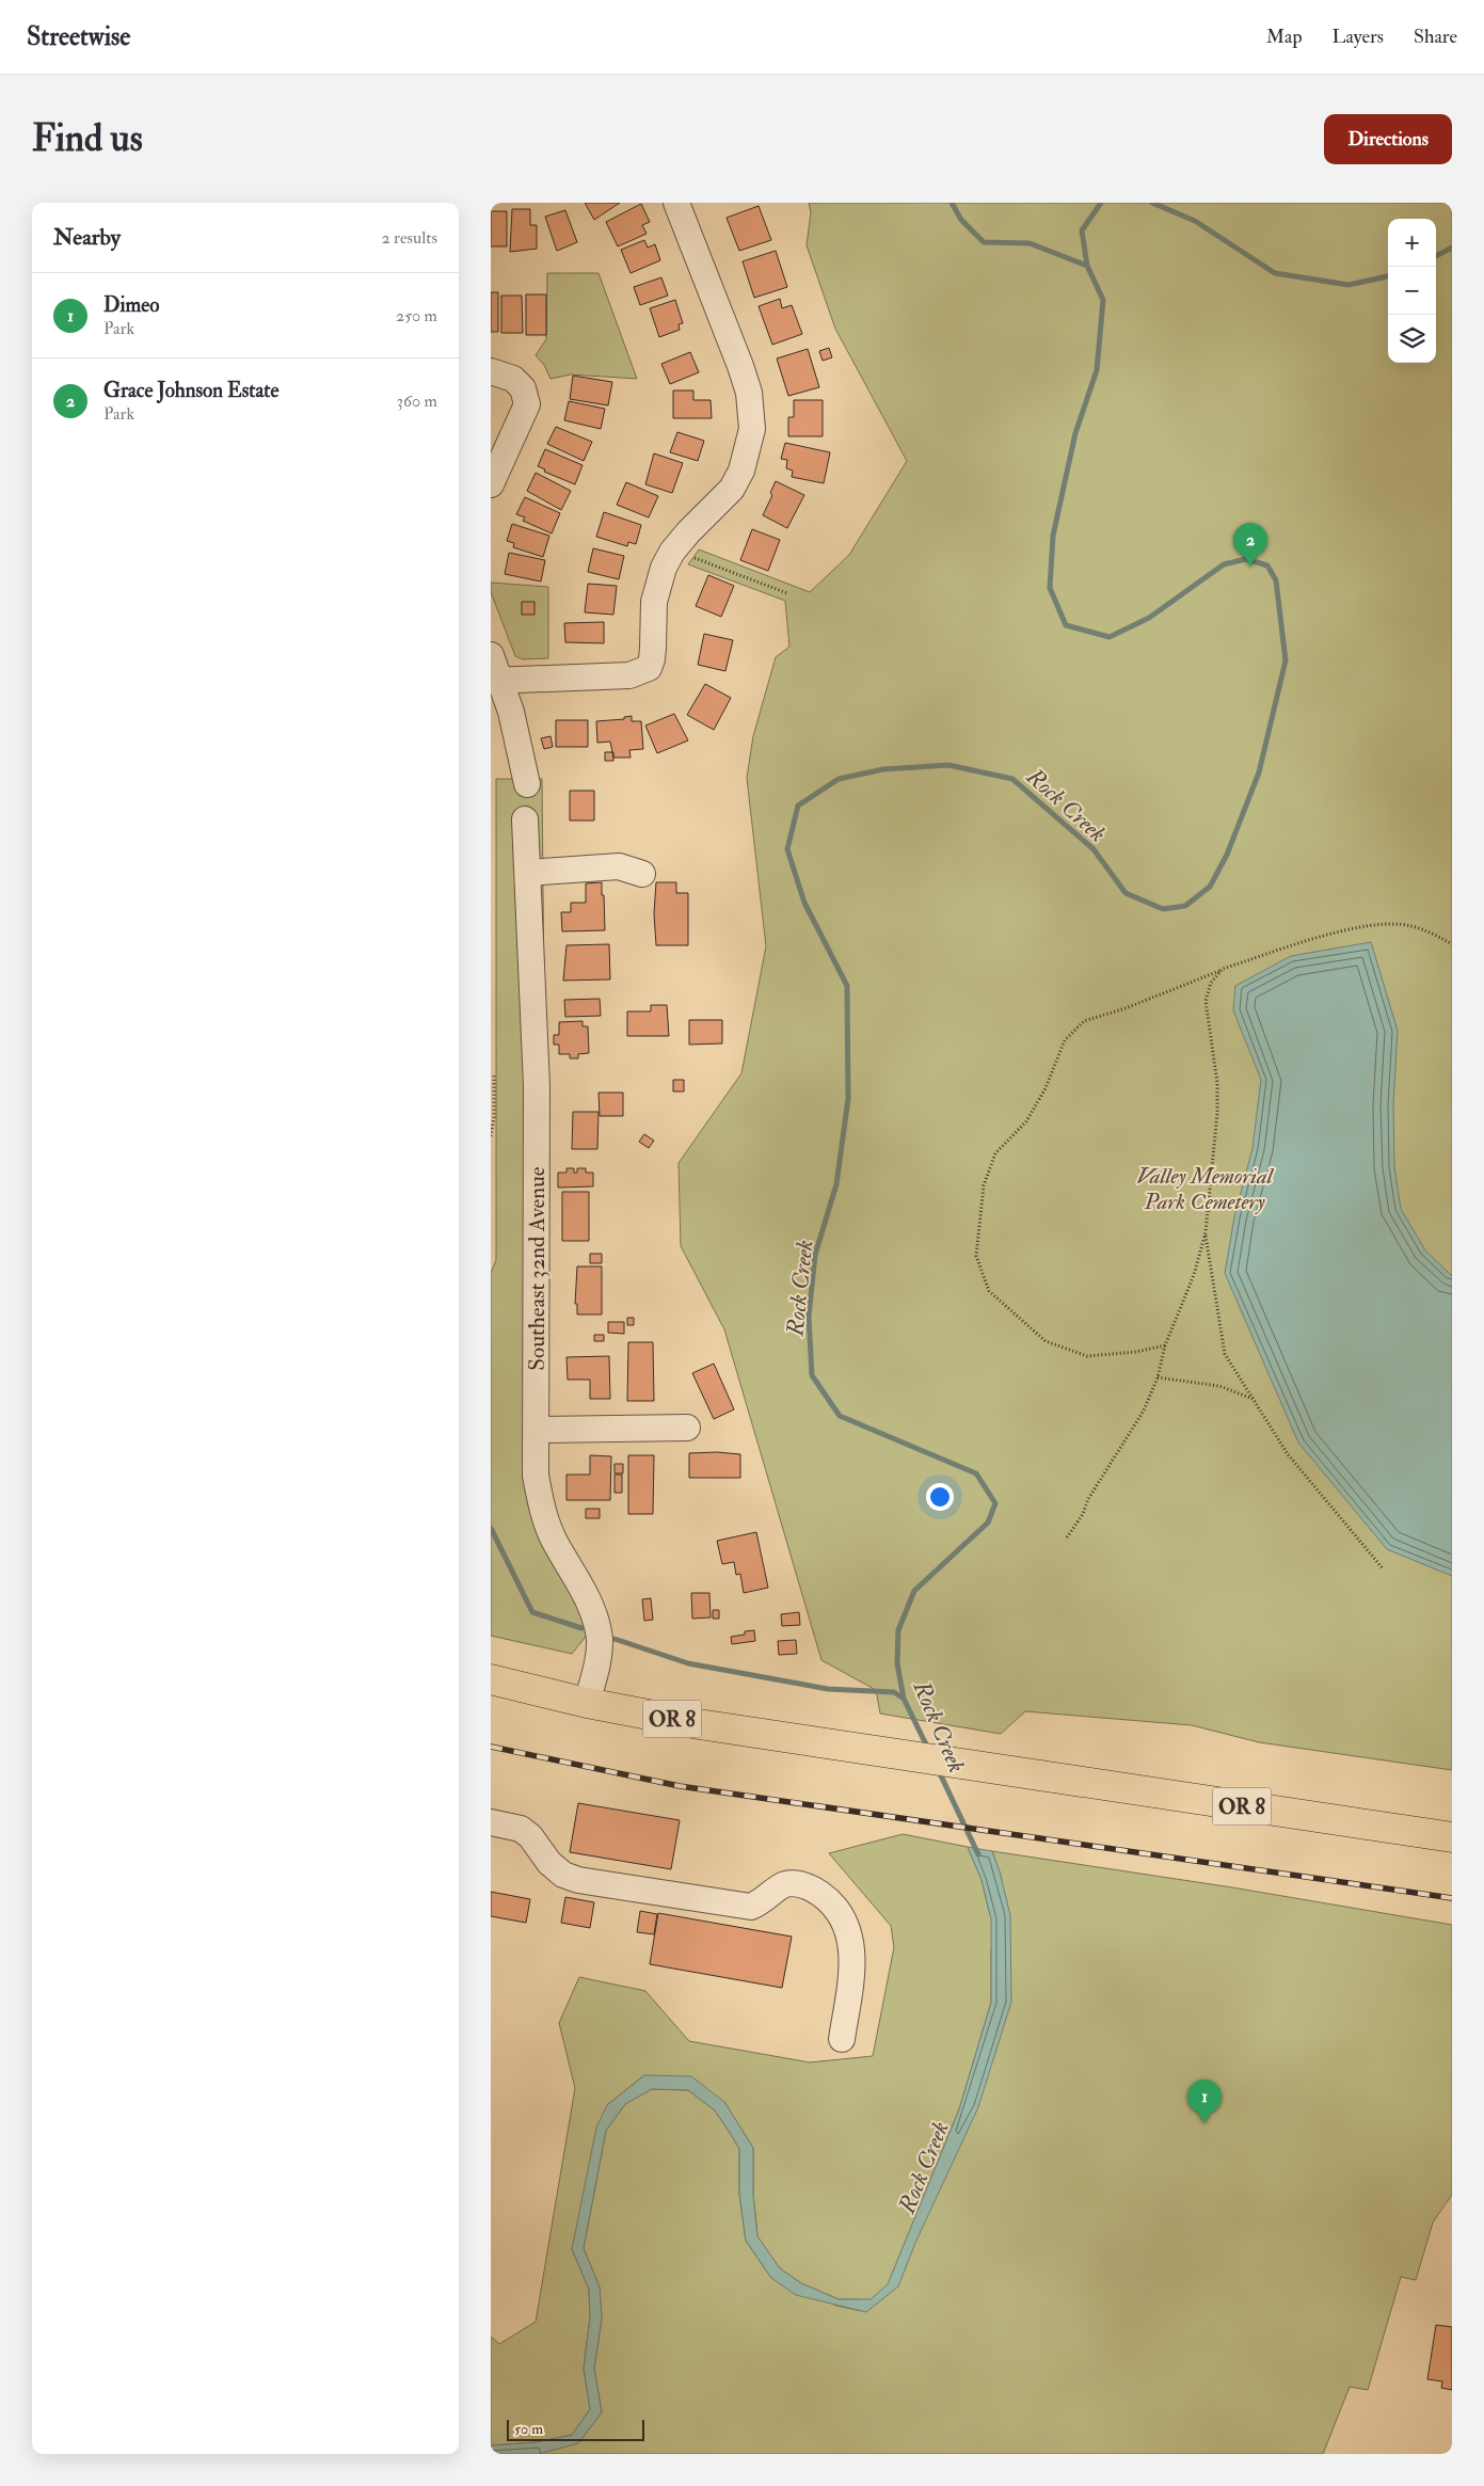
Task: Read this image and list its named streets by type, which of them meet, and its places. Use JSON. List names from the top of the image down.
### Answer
{
  "streets": {
    "main road": ["OR 8"],
    "street": ["Southeast 32nd Avenue"]
  },
  "crossings": [
    ["Southeast 32nd Avenue", "OR 8"]
  ],
  "water": ["Rock Creek"],
  "parks": ["Valley Memorial Park Cemetery"],
  "scale_bar": "50 m",
  "page": {
    "header": "Streetwise",
    "nav": ["Map", "Layers", "Share"],
    "buttons": "Directions",
    "title": "Find us",
    "heading": ["Nearby", "2 results"],
    "map_buttons": ["+", "−"],
    "list": [
      {
        "mark": "1",
        "name": "Dimeo",
        "note": "Park",
        "value": "250 m"
      },
      {
        "mark": "2",
        "name": "Grace Johnson Estate",
        "note": "Park",
        "value": "360 m"
      }
    ],
    "pins": ["2", "1"],
    "scale": "50 m"
  }
}
